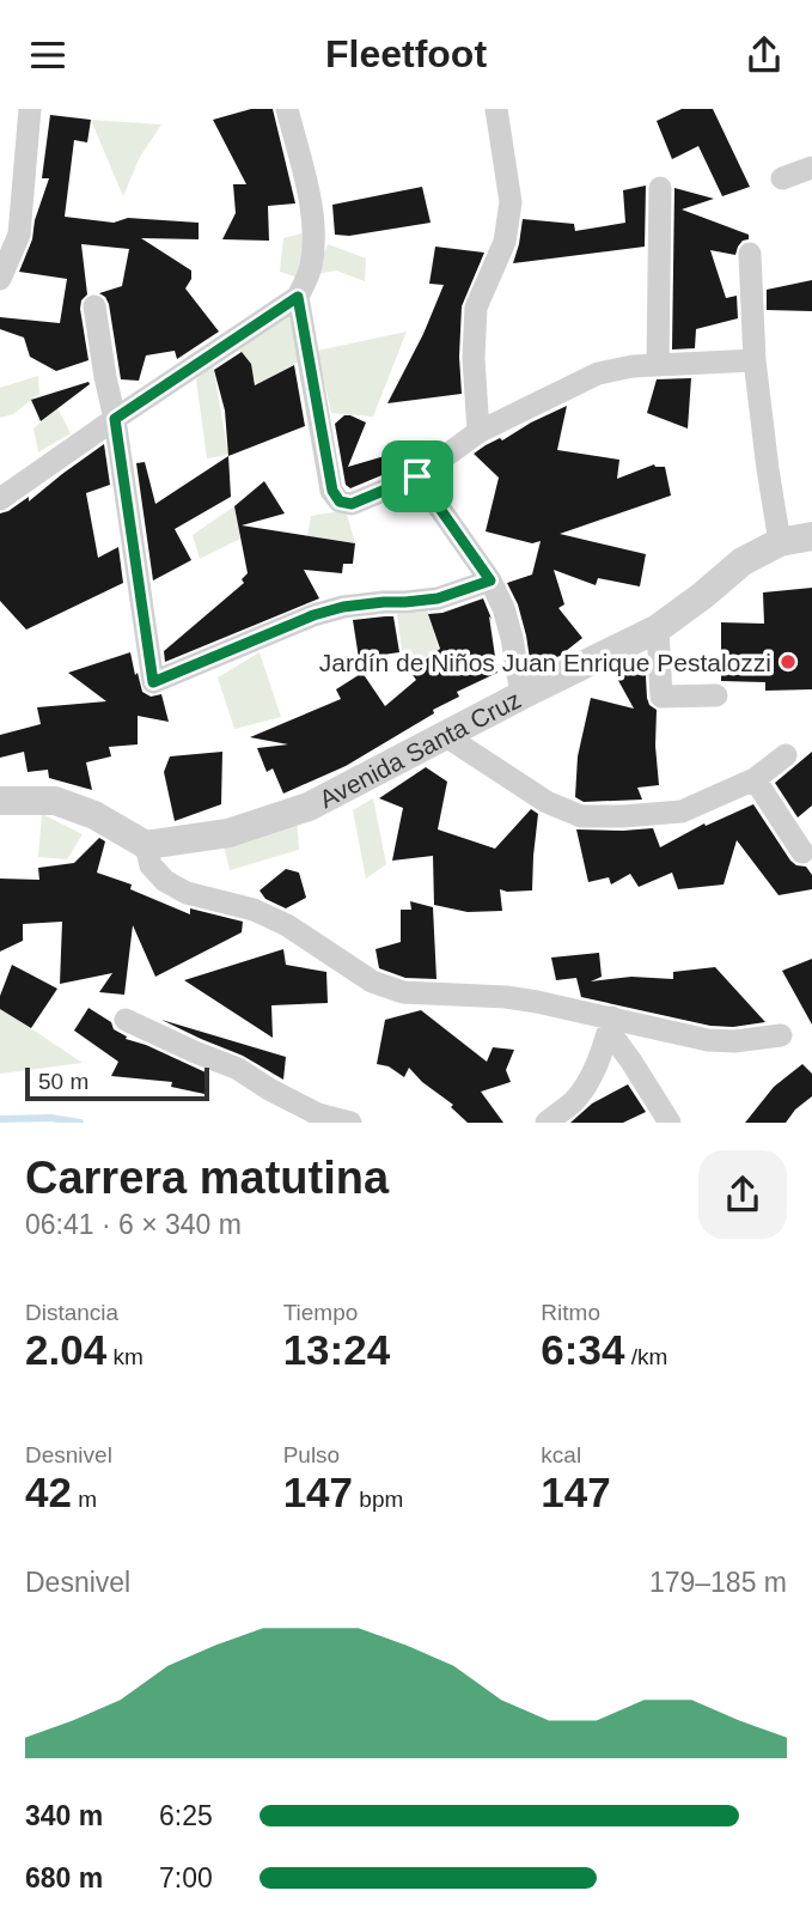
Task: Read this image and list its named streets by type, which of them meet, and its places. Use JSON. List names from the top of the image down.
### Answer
{
  "streets": {
    "street": ["Avenida Santa Cruz"]
  },
  "places": ["Jardín de Niños Juan Enrique Pestalozzi"],
  "scale_bar": "50 m",
  "page": {
    "header": "Fleetfoot",
    "scale": "50 m",
    "heading": ["Carrera matutina", "06:41 · 6 × 340 m"],
    "stats": [
      ["Distancia", "2.04 km"],
      ["Tiempo", "13:24"],
      ["Ritmo", "6:34 /km"],
      ["Desnivel", "42 m"],
      ["Pulso", "147 bpm"],
      ["kcal", "147"]
    ],
    "chart": ["Desnivel", "179–185 m"],
    "list": [
      {
        "name": "340 m",
        "note": "6:25"
      },
      {
        "name": "680 m",
        "note": "7:00"
      }
    ]
  }
}
